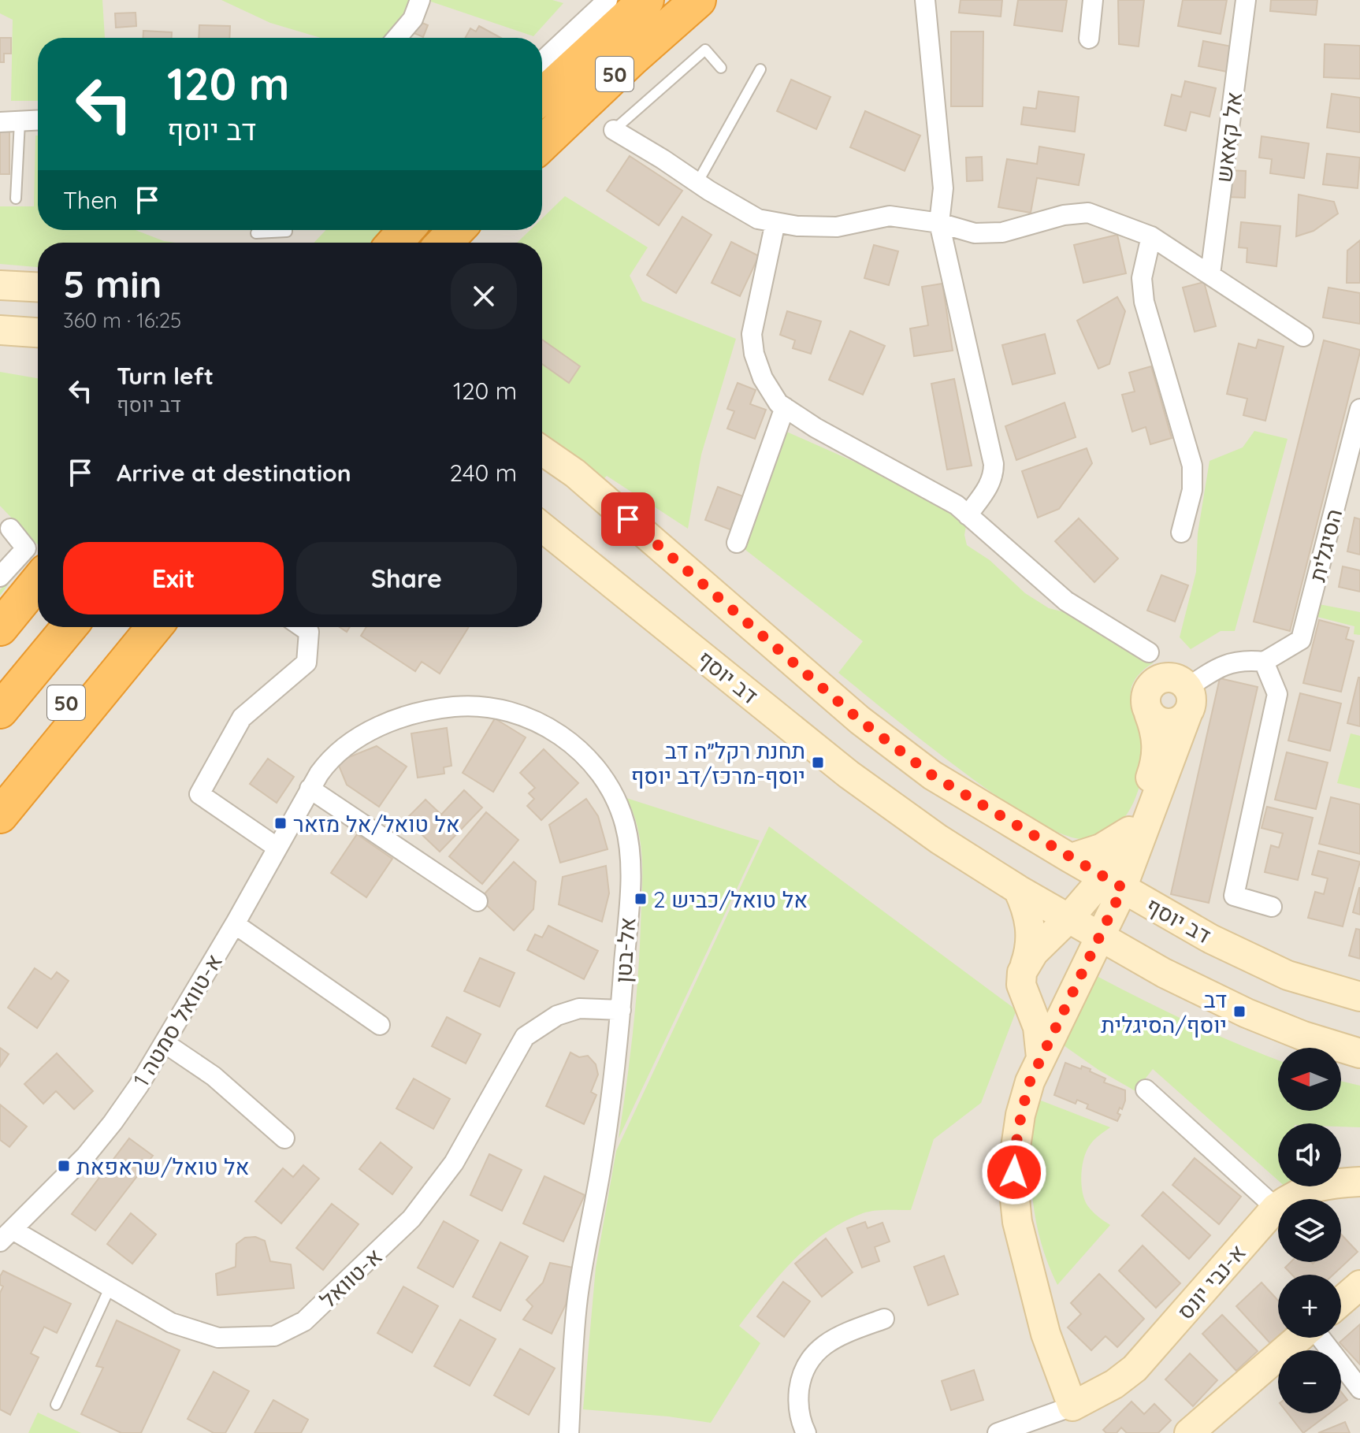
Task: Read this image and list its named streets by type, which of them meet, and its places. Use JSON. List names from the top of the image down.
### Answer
{
  "streets": {
    "highway": ["50"],
    "main road": ["דב יוסף", "א-נבי יונס"],
    "street": [
      "אל קאאש",
      "הסיגלית",
      "אל-בטן",
      "א-טוואל סמטה 1",
      "א-טוואל"
    ]
  },
  "crossings": [
    ["אל-בטן", "א-טוואל סמטה 1"],
    ["אל-בטן", "א-טוואל"],
    ["א-טוואל סמטה 1", "א-טוואל"]
  ],
  "places": {
    "transit": [
      "תחנת רקל״ה דב יוסף-מרכז/דב יוסף",
      "אל טואל/אל מזאר",
      "אל טואל/כביש 2",
      "דב יוסף/הסיגלית",
      "אל טואל/שראפאת"
    ]
  },
  "north": "left",
  "page": {
    "turn": ["120 m", "דב יוסף"],
    "then": "Then",
    "heading": ["5 min", "360 m · 16:25"],
    "list": [
      {
        "name": "Turn left",
        "note": "דב יוסף",
        "value": "120 m"
      },
      {
        "name": "Arrive at destination",
        "value": "240 m"
      }
    ],
    "buttons": ["Exit", "Share"],
    "map_buttons": ["+", "−"]
  }
}
